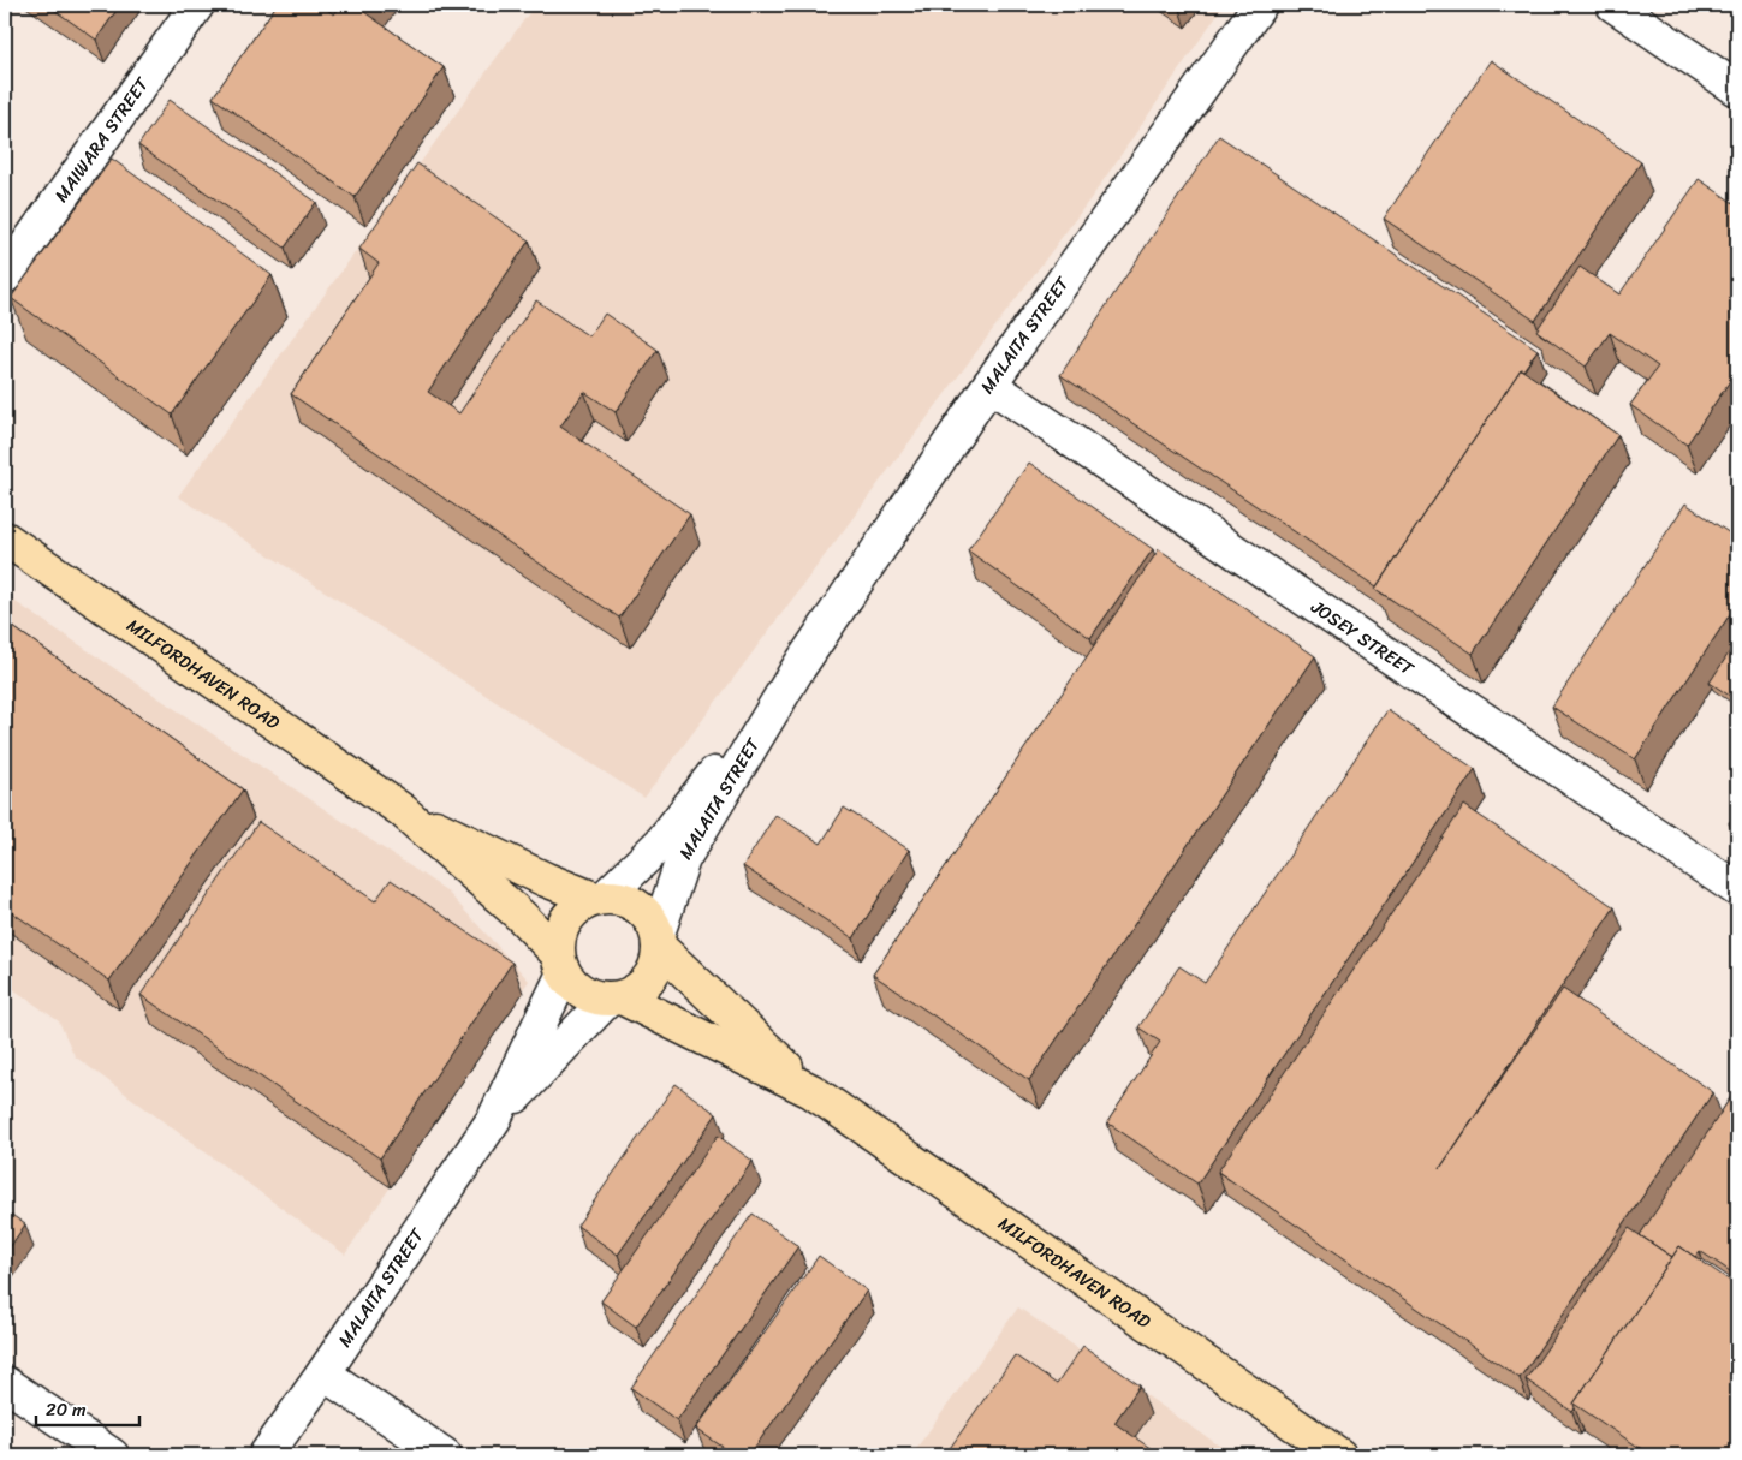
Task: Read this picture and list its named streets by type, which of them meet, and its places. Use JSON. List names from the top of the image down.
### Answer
{
  "streets": {
    "main road": ["MILFORDHAVEN ROAD"],
    "street": ["MAIWARA STREET", "MALAITA STREET", "JOSEY STREET"]
  },
  "crossings": [
    ["MALAITA STREET", "JOSEY STREET"],
    ["MALAITA STREET", "MILFORDHAVEN ROAD"]
  ],
  "scale_bar": "20 m"
}
